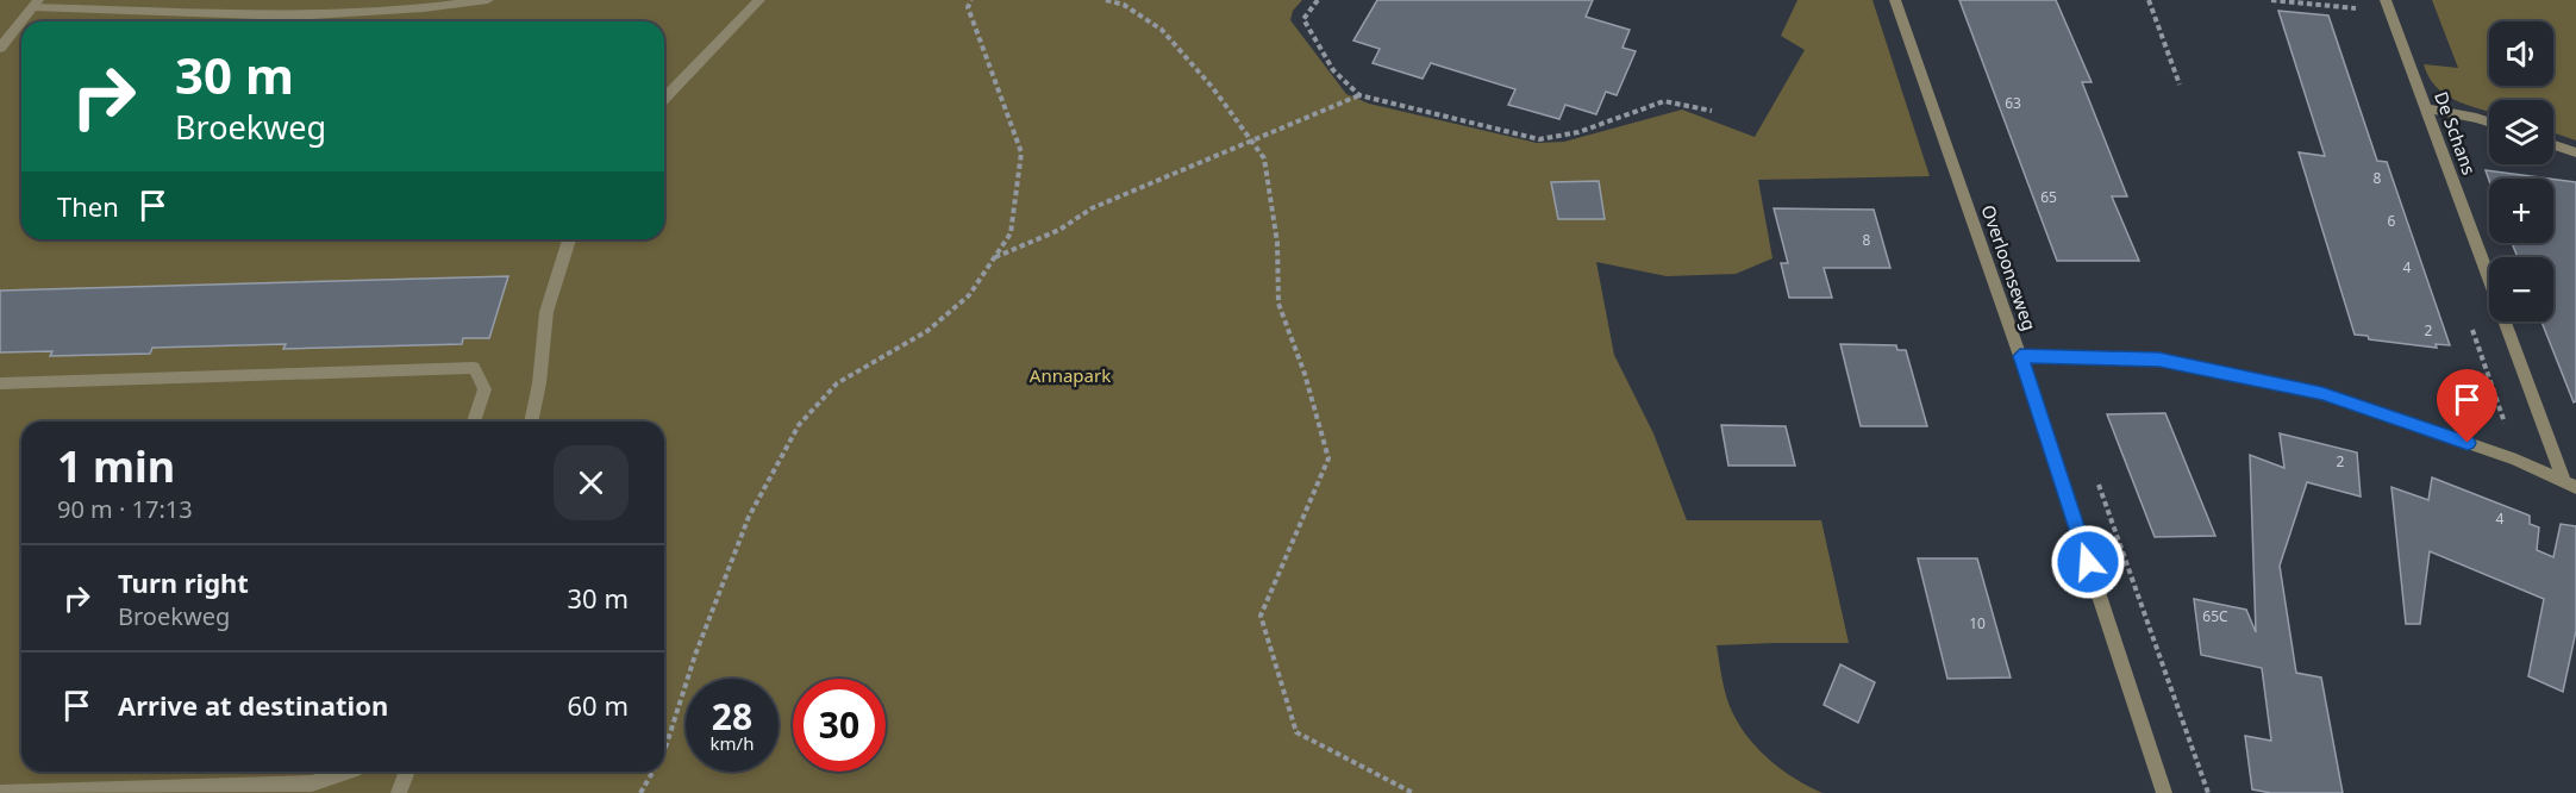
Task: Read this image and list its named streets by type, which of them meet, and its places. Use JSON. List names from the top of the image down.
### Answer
{
  "streets": {
    "street": ["De Schans", "Overloonseweg"]
  },
  "parks": ["Annapark"],
  "house_numbers": [
    "63",
    "8",
    "65",
    "6",
    "8",
    "4",
    "2",
    "2",
    "4",
    "65C",
    "10"
  ],
  "page": {
    "map_buttons": ["+", "−"],
    "turn": ["30 m", "Broekweg"],
    "then": "Then",
    "heading": ["1 min", "90 m · 17:13"],
    "list": [
      {
        "name": "Turn right",
        "note": "Broekweg",
        "value": "30 m"
      },
      {
        "name": "Arrive at destination",
        "value": "60 m"
      }
    ],
    "speed": "28 km/h",
    "limit": "30"
  }
}
